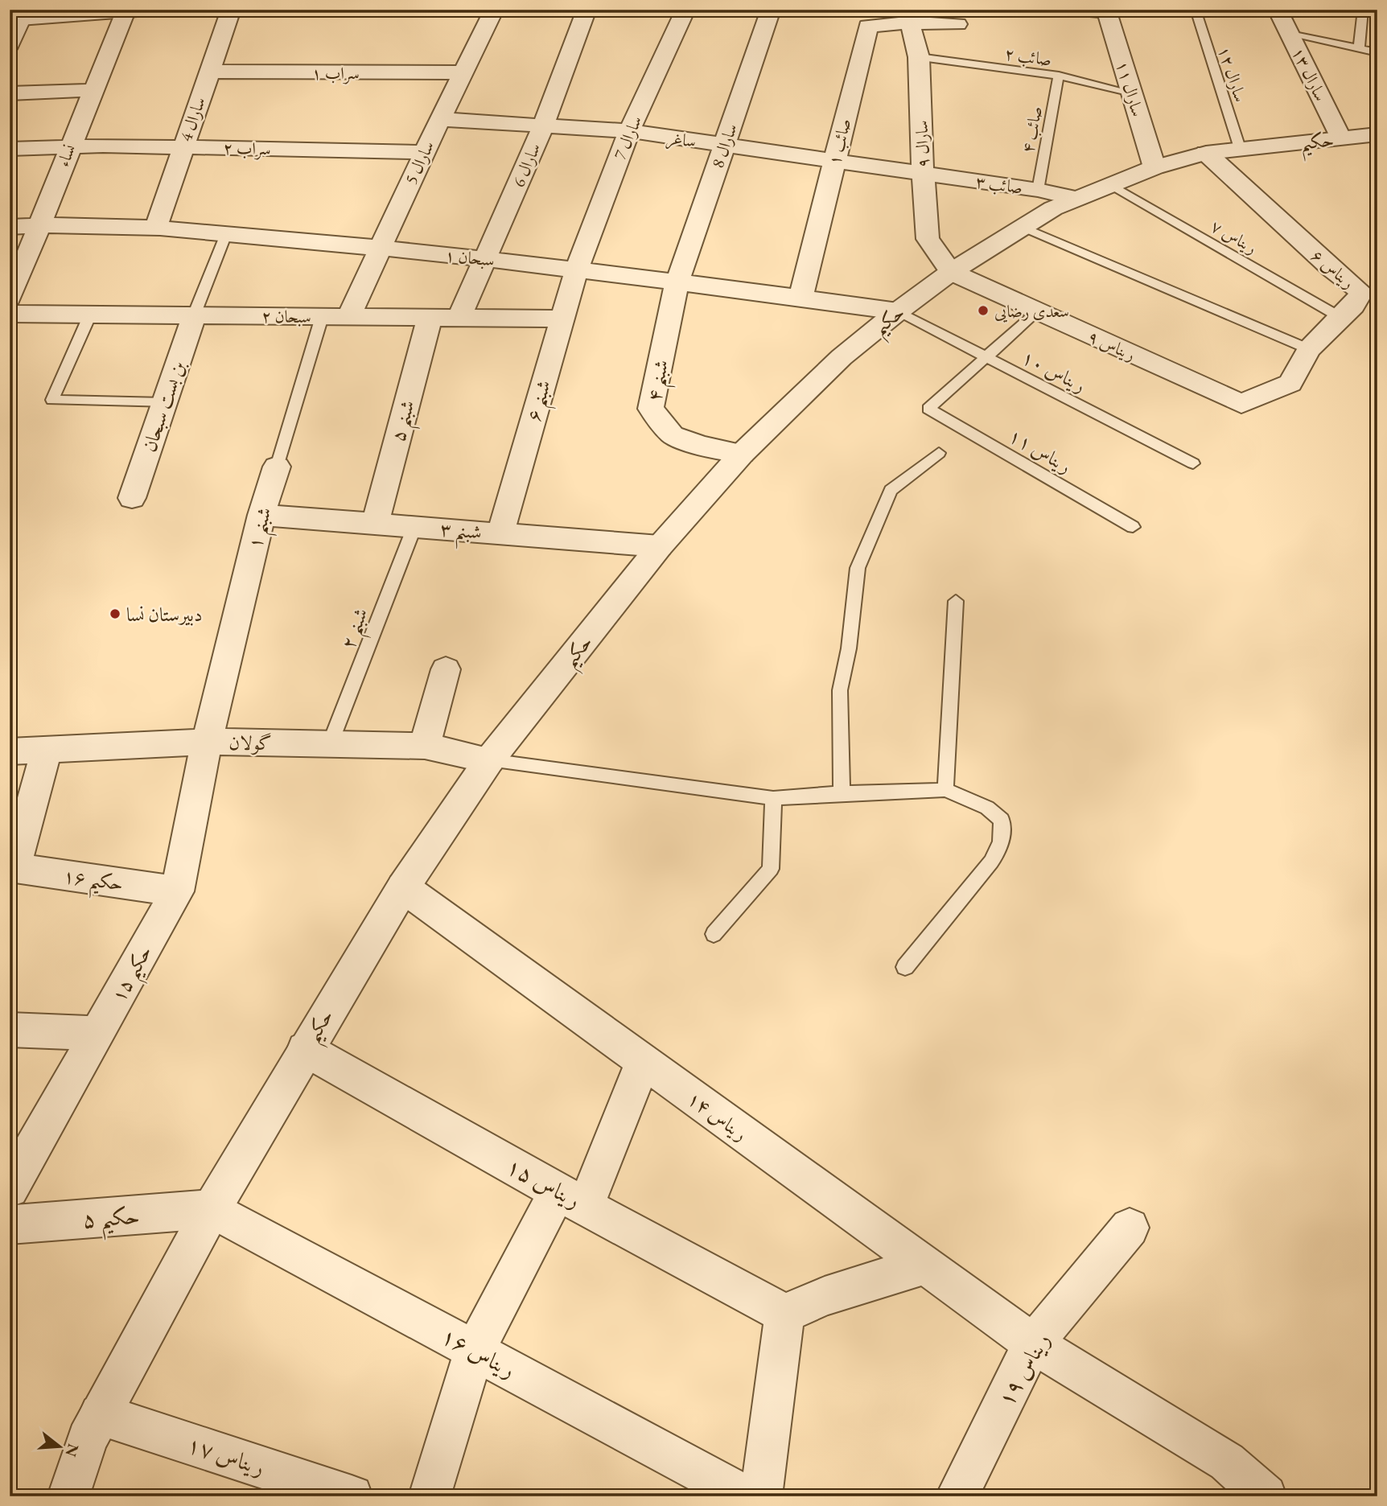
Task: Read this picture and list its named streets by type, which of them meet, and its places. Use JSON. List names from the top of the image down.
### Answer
{
  "streets": {
    "street": [
      "سراب ۱",
      "سارال ۱۳",
      "سارال ۱۱",
      "سارال 4",
      "سارال 7",
      "ساغر",
      "حکیم",
      "صائب ۱",
      "سارال ۹",
      "سارال 8",
      "سراب ۲",
      "نساء",
      "سارال 5",
      "سارال 6",
      "صائب ۳",
      "سبحان ۱",
      "ریناس ۶",
      "سبحان ۲",
      "ریناس ۹",
      "شبنم ۴",
      "شبنم ۶",
      "بن بست سبحان",
      "شبنم ۵",
      "شبنم ۱",
      "شبنم ۳",
      "گولان",
      "حکیم ۱۶",
      "حکیم ۱۵",
      "ریناس ۱۴",
      "ریناس ۱۵",
      "حکیم ۵",
      "ریناس ۱۶",
      "ریناس ۱۹",
      "ریناس ۱۷"
    ],
    "lane": [
      "صائب ۲",
      "سارال ۱۲",
      "صائب ۴",
      "ریناس ۷",
      "ریناس ۱۰",
      "ریناس ۱۱",
      "شبنم ۲"
    ]
  },
  "crossings": [
    ["صائب ۲", "سارال ۱۱"],
    ["صائب ۲", "صائب ۴"],
    ["صائب ۲", "سارال ۹"],
    ["سراب ۱", "سارال 4"],
    ["سراب ۱", "سارال 5"],
    ["سارال ۱۲", "حکیم"],
    ["سارال ۱۳", "حکیم"],
    ["سارال ۱۱", "حکیم"],
    ["سارال 4", "سراب ۲"],
    ["سارال 4", "سبحان ۱"],
    ["صائب ۴", "صائب ۳"],
    ["سارال 7", "ساغر"],
    ["سارال 7", "سبحان ۱"],
    ["سارال 7", "شبنم ۶"],
    ["ساغر", "صائب ۱"],
    ["ساغر", "سارال ۹"],
    ["ساغر", "سارال 8"],
    ["ساغر", "سارال 5"],
    ["ساغر", "سارال 6"],
    ["ساغر", "صائب ۳"],
    ["حکیم", "سارال ۹"],
    ["حکیم", "صائب ۳"],
    ["حکیم", "ریناس ۷"],
    ["حکیم", "سبحان ۱"],
    ["حکیم", "ریناس ۶"],
    ["حکیم", "ریناس ۹"],
    ["حکیم", "ریناس ۱۰"],
    ["حکیم", "شبنم ۴"],
    ["حکیم", "شبنم ۳"],
    ["حکیم", "گولان"],
    ["حکیم", "ریناس ۱۴"],
    ["حکیم", "ریناس ۱۵"],
    ["حکیم", "حکیم ۵"],
    ["حکیم", "ریناس ۱۶"],
    ["حکیم", "ریناس ۱۷"],
    ["صائب ۱", "سارال ۹"],
    ["صائب ۱", "سبحان ۱"],
    ["سارال ۹", "صائب ۳"],
    ["سارال ۹", "ریناس ۹"],
    ["سارال 8", "سبحان ۱"],
    ["سارال 8", "شبنم ۴"],
    ["سراب ۲", "نساء"],
    ["سراب ۲", "سارال 5"],
    ["نساء", "سبحان ۱"],
    ["سارال 5", "سبحان ۱"],
    ["سارال 5", "سبحان ۲"],
    ["سارال 6", "سبحان ۱"],
    ["سارال 6", "سبحان ۲"],
    ["ریناس ۷", "ریناس ۶"],
    ["سبحان ۱", "ریناس ۱۰"],
    ["سبحان ۱", "شبنم ۴"],
    ["سبحان ۱", "شبنم ۶"],
    ["ریناس ۶", "ریناس ۹"],
    ["سبحان ۲", "شبنم ۶"],
    ["سبحان ۲", "بن بست سبحان"],
    ["سبحان ۲", "شبنم ۵"],
    ["سبحان ۲", "شبنم ۱"],
    ["ریناس ۱۰", "ریناس ۱۱"],
    ["شبنم ۶", "شبنم ۳"],
    ["شبنم ۵", "شبنم ۳"],
    ["شبنم ۱", "شبنم ۳"],
    ["شبنم ۱", "گولان"],
    ["شبنم ۱", "حکیم ۱۵"],
    ["شبنم ۳", "شبنم ۲"],
    ["شبنم ۲", "گولان"],
    ["گولان", "حکیم ۱۵"],
    ["حکیم ۱۶", "حکیم ۱۵"],
    ["ریناس ۱۴", "ریناس ۱۹"],
    ["حکیم ۵", "ریناس ۱۶"]
  ],
  "places": ["سعدی رضایی", "دبیرستان نسا"],
  "north": "right"
}
